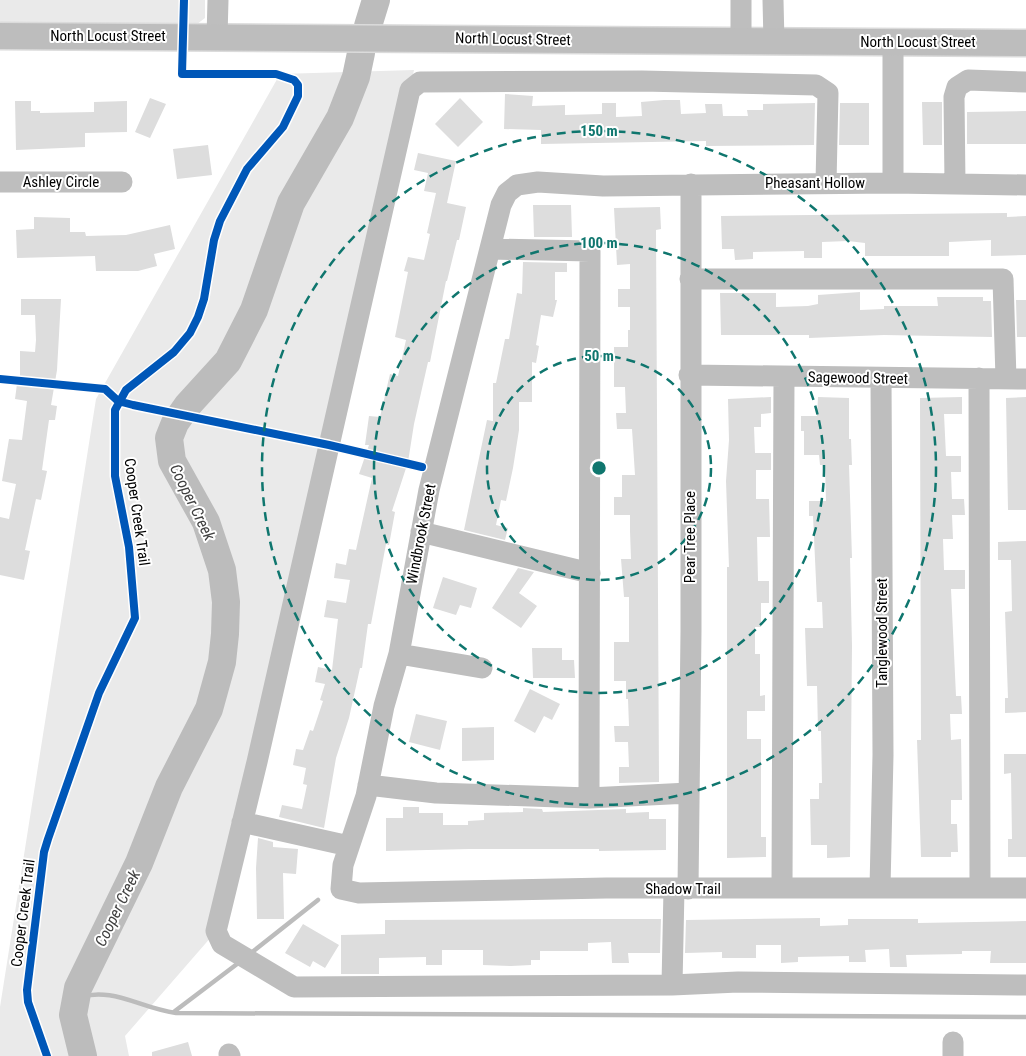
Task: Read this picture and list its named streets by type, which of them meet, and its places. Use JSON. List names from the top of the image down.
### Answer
{
  "streets": {
    "main road": ["North Locust Street"],
    "street": [
      "Ashley Circle",
      "Pheasant Hollow",
      "Sagewood Street",
      "Windbrook Street",
      "Pear Tree Place",
      "Tanglewood Street",
      "Shadow Trail"
    ],
    "cycle path": ["Cooper Creek Trail"]
  },
  "crossings": [
    ["Pheasant Hollow", "Windbrook Street"],
    ["Pheasant Hollow", "Pear Tree Place"],
    ["Sagewood Street", "Pear Tree Place"],
    ["Sagewood Street", "Tanglewood Street"],
    ["Windbrook Street", "Shadow Trail"],
    ["Pear Tree Place", "Shadow Trail"],
    ["Tanglewood Street", "Shadow Trail"]
  ],
  "water": ["Cooper Creek"],
  "rings": ["150 m", "100 m", "50 m"]
}
